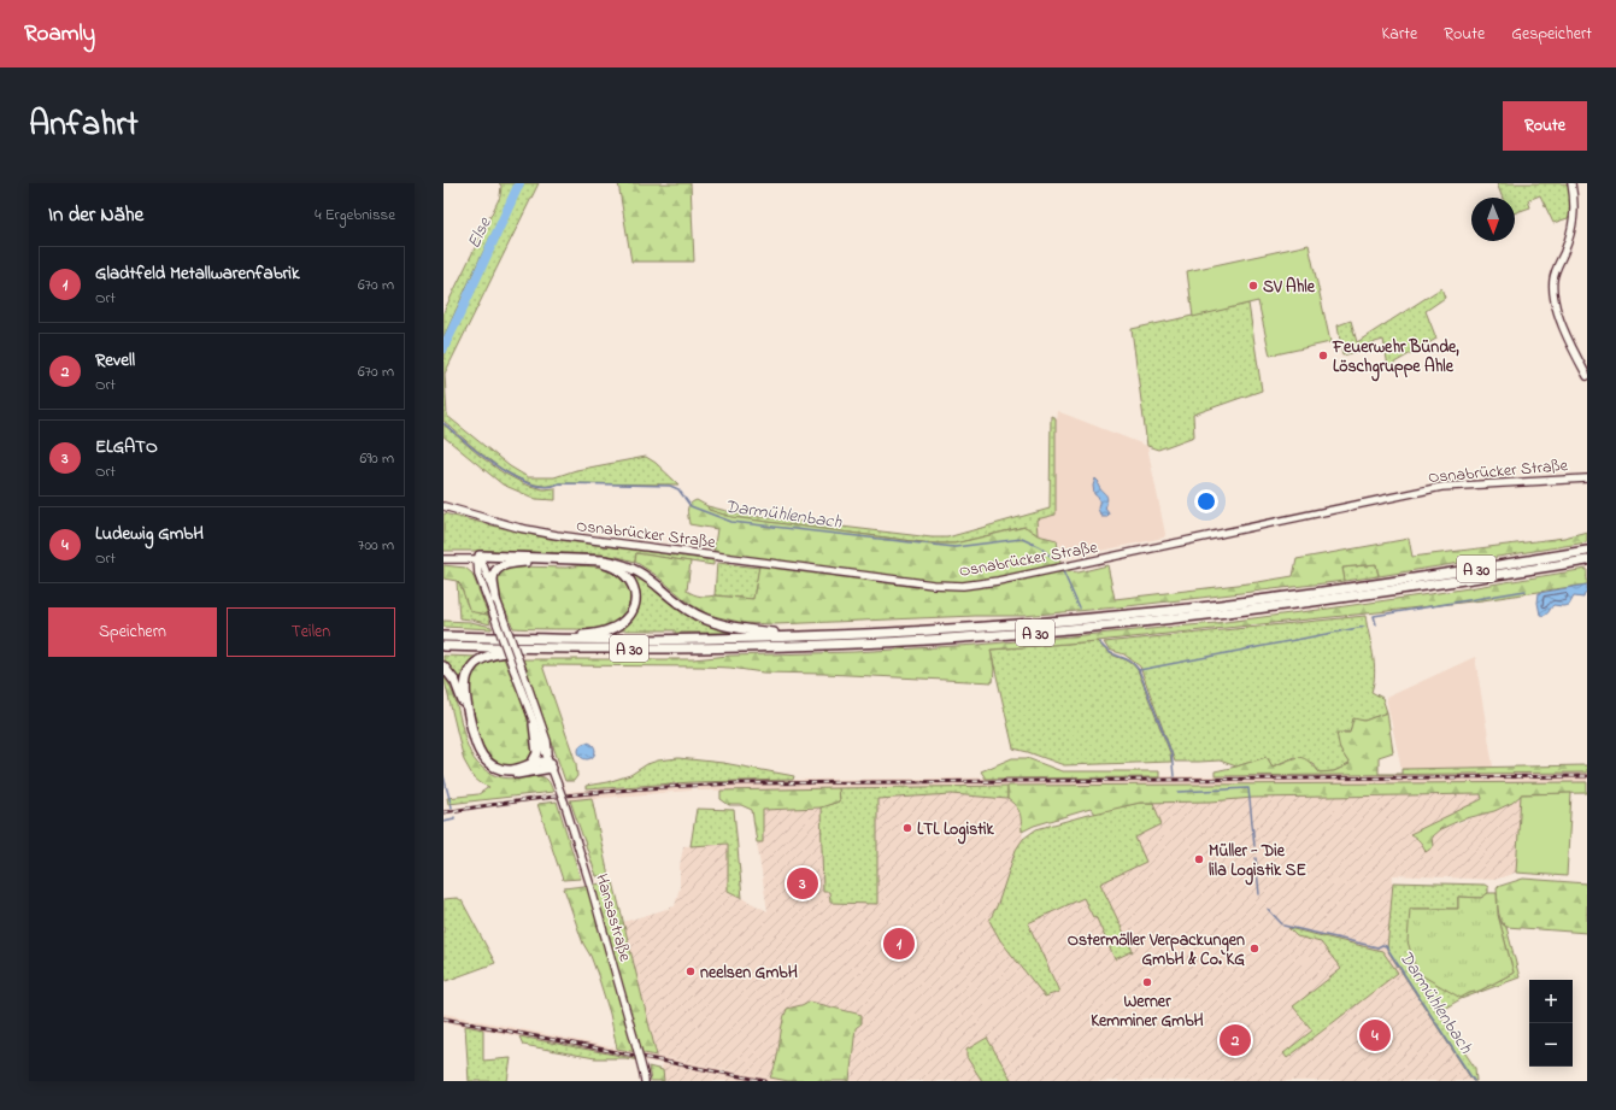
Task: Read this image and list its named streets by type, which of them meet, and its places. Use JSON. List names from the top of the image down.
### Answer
{
  "streets": {
    "highway": ["A 30"],
    "main road": ["Osnabrücker Straße", "Hansastraße"]
  },
  "water": ["Else", "Darmühlenbach"],
  "places": [
    "SV Ahle",
    "Feuerwehr Bünde, Löschgruppe Ahle",
    "LTL Logistik",
    "Müller - Die lila Logistik SE",
    "Ostermöller Verpackungen GmbH & Co. KG",
    "neelsen GmbH",
    "Werner Kemminer GmbH"
  ],
  "north": "bottom",
  "page": {
    "header": "Roamly",
    "nav": ["Karte", "Route", "Gespeichert"],
    "title": "Anfahrt",
    "buttons": [
      "Route",
      ["Speichern", "Teilen"]
    ],
    "heading": ["In der Nähe", "4 Ergebnisse"],
    "list": [
      {
        "mark": "1",
        "name": "Gladtfeld Metallwarenfabrik",
        "note": "Ort",
        "value": "670 m"
      },
      {
        "mark": "2",
        "name": "Revell",
        "note": "Ort",
        "value": "670 m"
      },
      {
        "mark": "3",
        "name": "ELGATO",
        "note": "Ort",
        "value": "690 m"
      },
      {
        "mark": "4",
        "name": "Ludewig GmbH",
        "note": "Ort",
        "value": "700 m"
      }
    ],
    "pins": [
      "3",
      "1",
      "4",
      "2"
    ],
    "map_buttons": ["+", "−"]
  }
}
